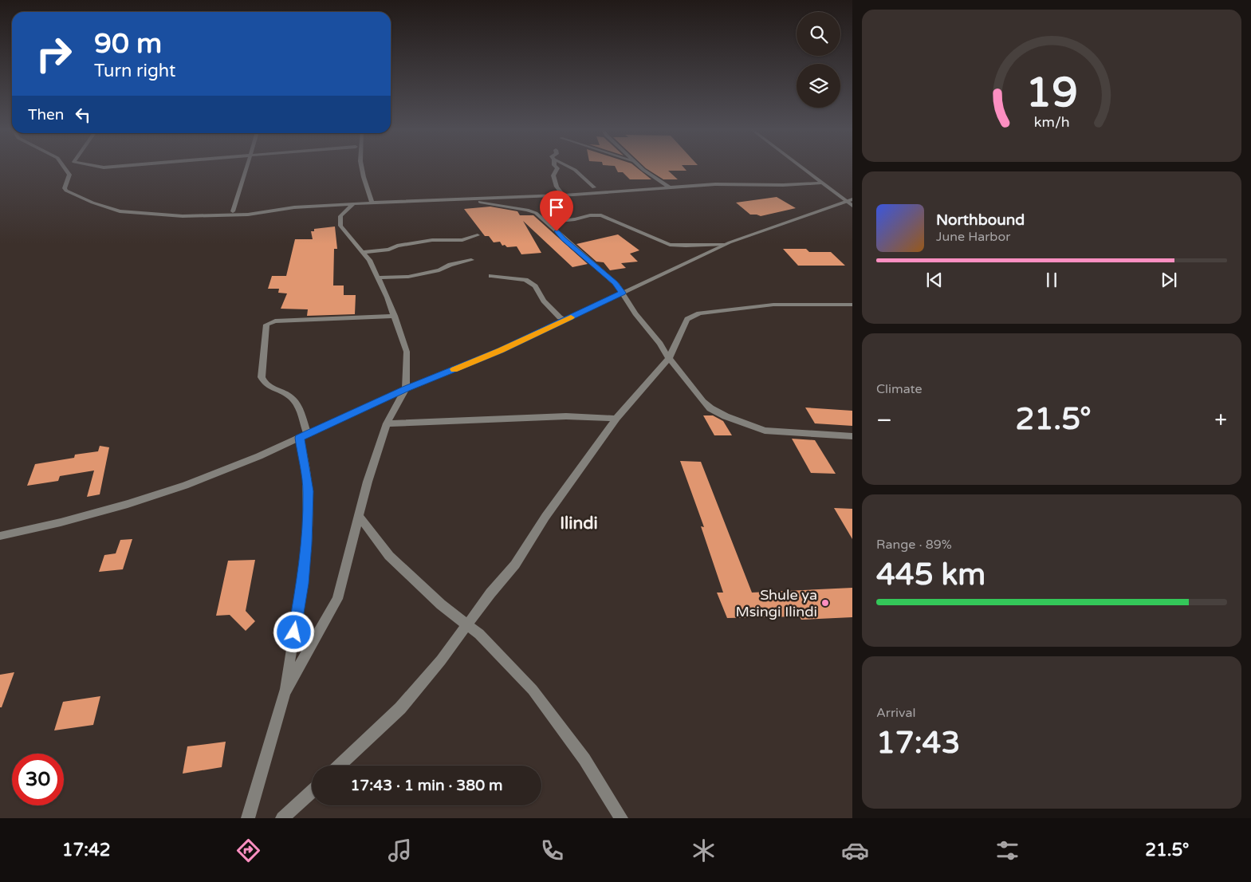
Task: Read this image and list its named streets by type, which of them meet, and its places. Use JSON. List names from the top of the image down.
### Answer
{
  "districts": ["Ilindi"],
  "places": ["Shule ya Msingi Ilindi"],
  "page": {
    "turn": ["90 m", "Turn right"],
    "then": "Then",
    "song": ["Northbound", "June Harbor"],
    "tile": [
      "Climate",
      ["Range · 89%", "445 km"],
      ["Arrival", "17:43"]
    ],
    "heat": ["−", "21.5°", "+"],
    "limit": "30",
    "trip": "17:43 · 1 min · 380 m",
    "tabs": ["17:42", "21.5°"],
    "gauge": ["19", "km/h"]
  }
}
